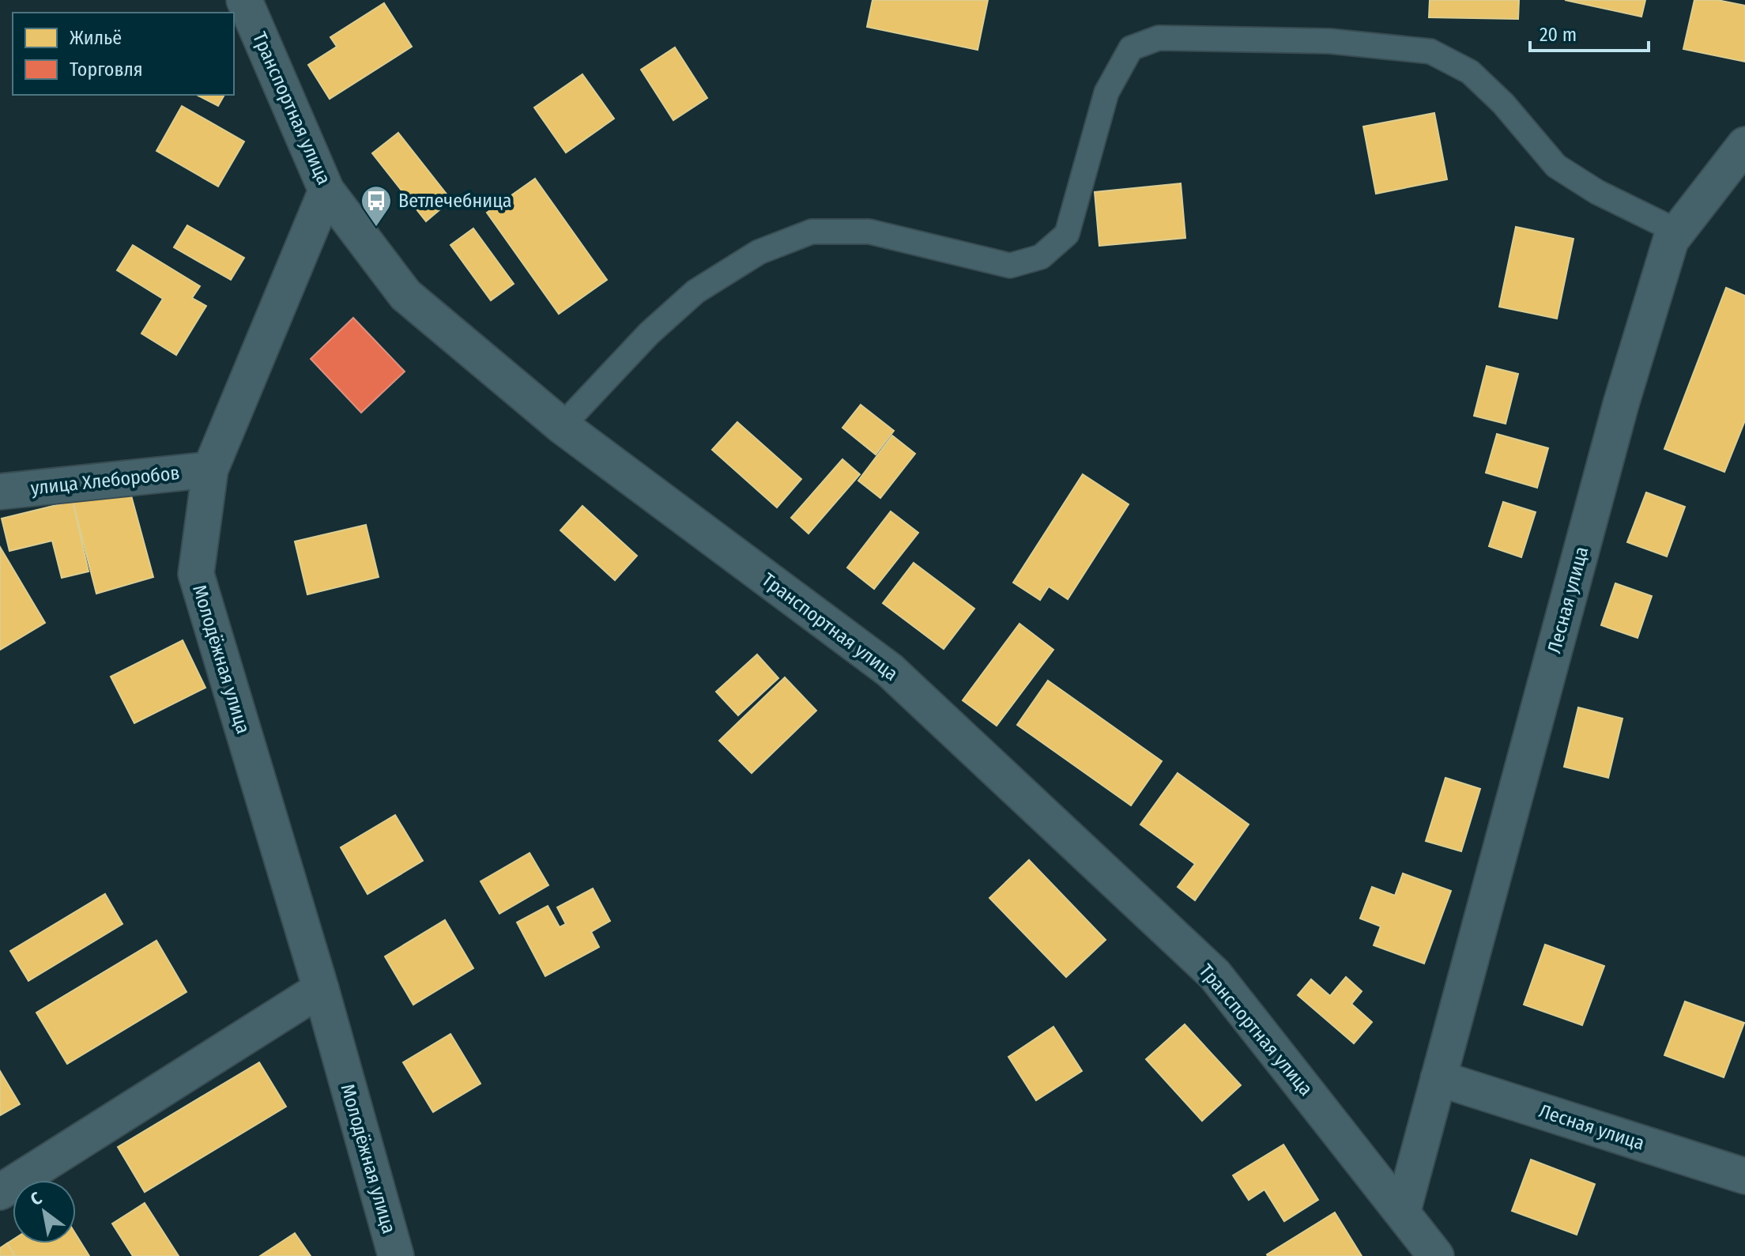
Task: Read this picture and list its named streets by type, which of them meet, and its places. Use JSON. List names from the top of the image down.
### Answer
{
  "streets": {
    "street": [
      "Транспортная улица",
      "улица Хлеборобов",
      "Лесная улица",
      "Молодёжная улица"
    ]
  },
  "crossings": [
    ["Транспортная улица", "Лесная улица"],
    ["Транспортная улица", "Молодёжная улица"],
    ["улица Хлеборобов", "Молодёжная улица"]
  ],
  "places": {
    "bus stop": ["Ветлечебница"]
  },
  "legend": ["Жильё", "Торговля"],
  "scale_bar": "20 m",
  "north": "top left"
}
